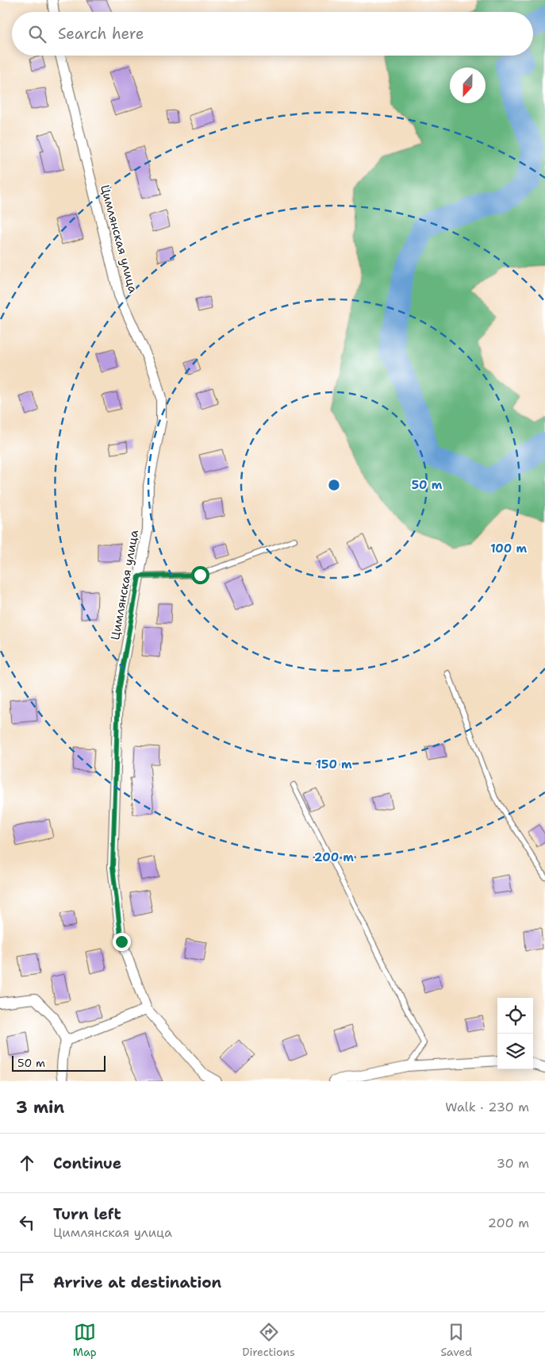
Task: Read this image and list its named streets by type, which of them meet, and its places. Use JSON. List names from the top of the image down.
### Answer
{
  "streets": {
    "street": ["Цимлянская улица"]
  },
  "scale_bar": "50 m",
  "north": "bottom",
  "page": {
    "search": "Search here",
    "scale": "50 m",
    "heading": ["3 min", "Walk · 230 m"],
    "list": [
      ["Continue", "30 m"],
      ["Turn left", "Цимлянская улица", "200 m"],
      "Arrive at destination"
    ],
    "nav": ["Map", "Directions", "Saved"]
  },
  "rings": [
    "50 m",
    "100 m",
    "150 m",
    "200 m"
  ]
}
